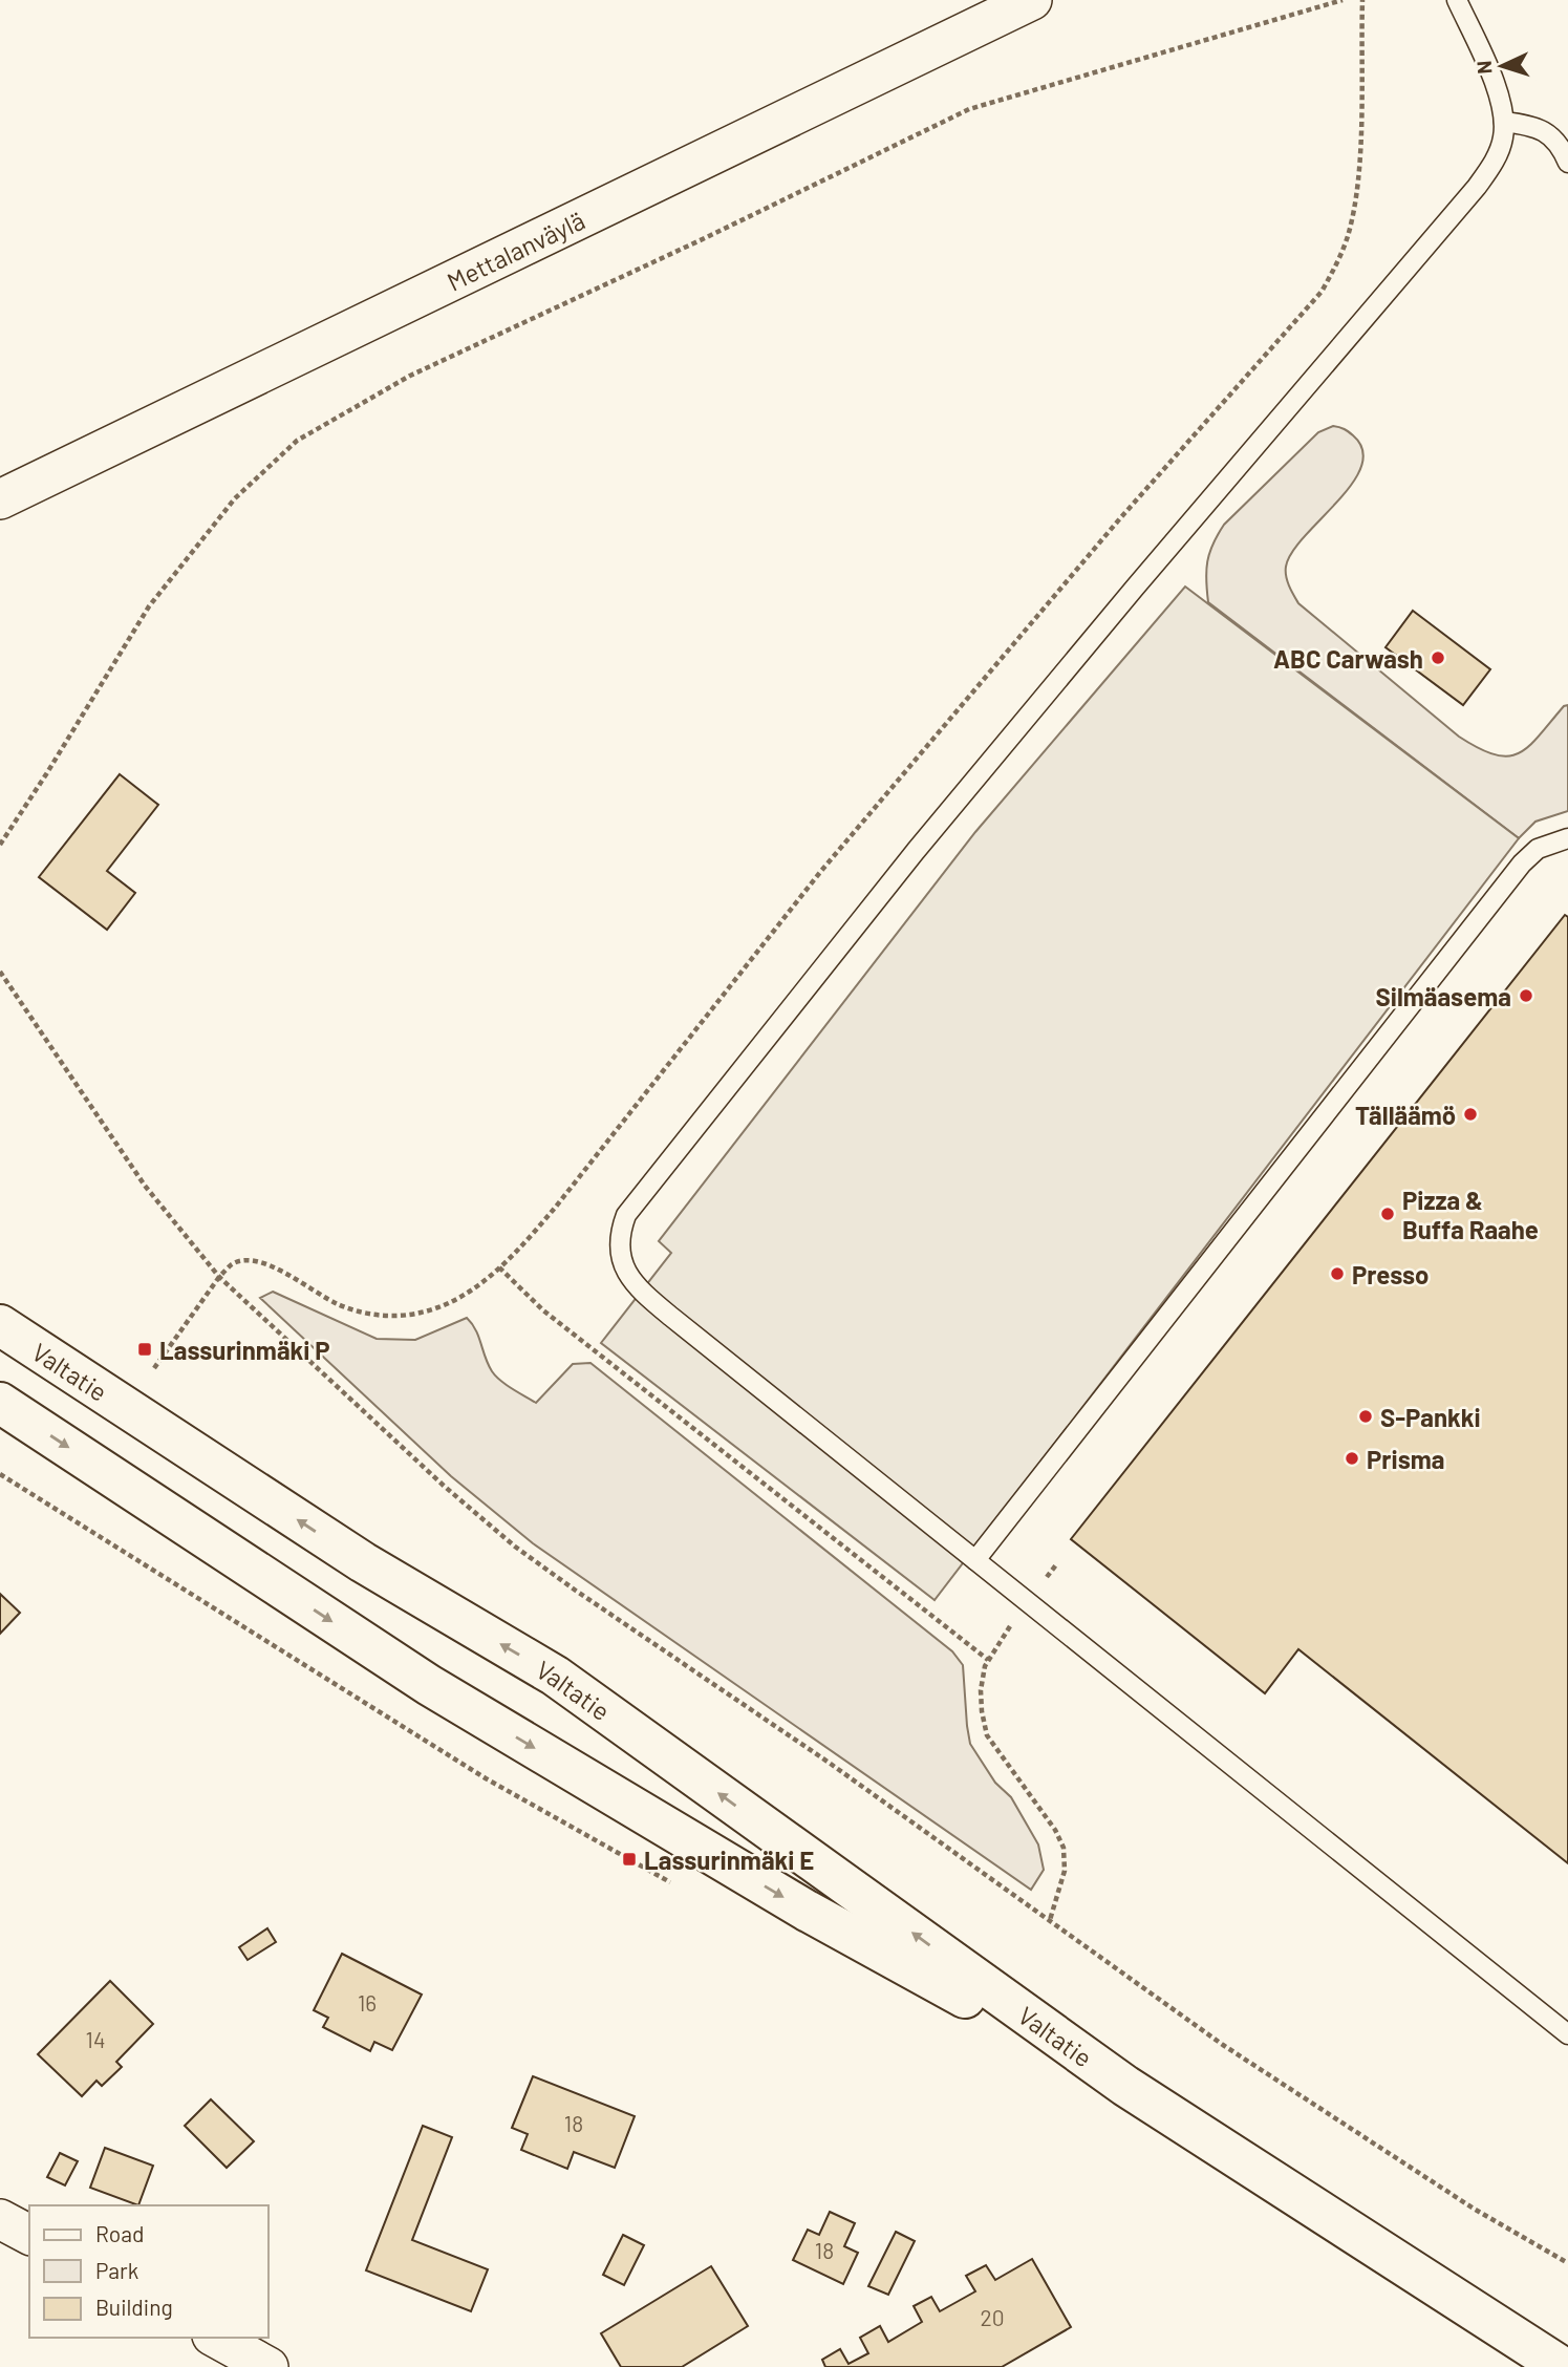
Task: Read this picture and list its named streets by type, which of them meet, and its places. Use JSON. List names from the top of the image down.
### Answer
{
  "streets": {
    "highway": ["Valtatie"],
    "street": ["Mettalanväylä"]
  },
  "places": {
    "other": [
      "ABC Carwash",
      "Silmäasema",
      "Tälläämö",
      "Pizza & Buffa Raahe",
      "Presso",
      "S-Pankki",
      "Prisma"
    ],
    "transit": ["Lassurinmäki P", "Lassurinmäki E"]
  },
  "house_numbers": [
    "16",
    "14",
    "18",
    "18",
    "20"
  ],
  "legend": ["Road", "Park", "Building"],
  "north": "left"
}
